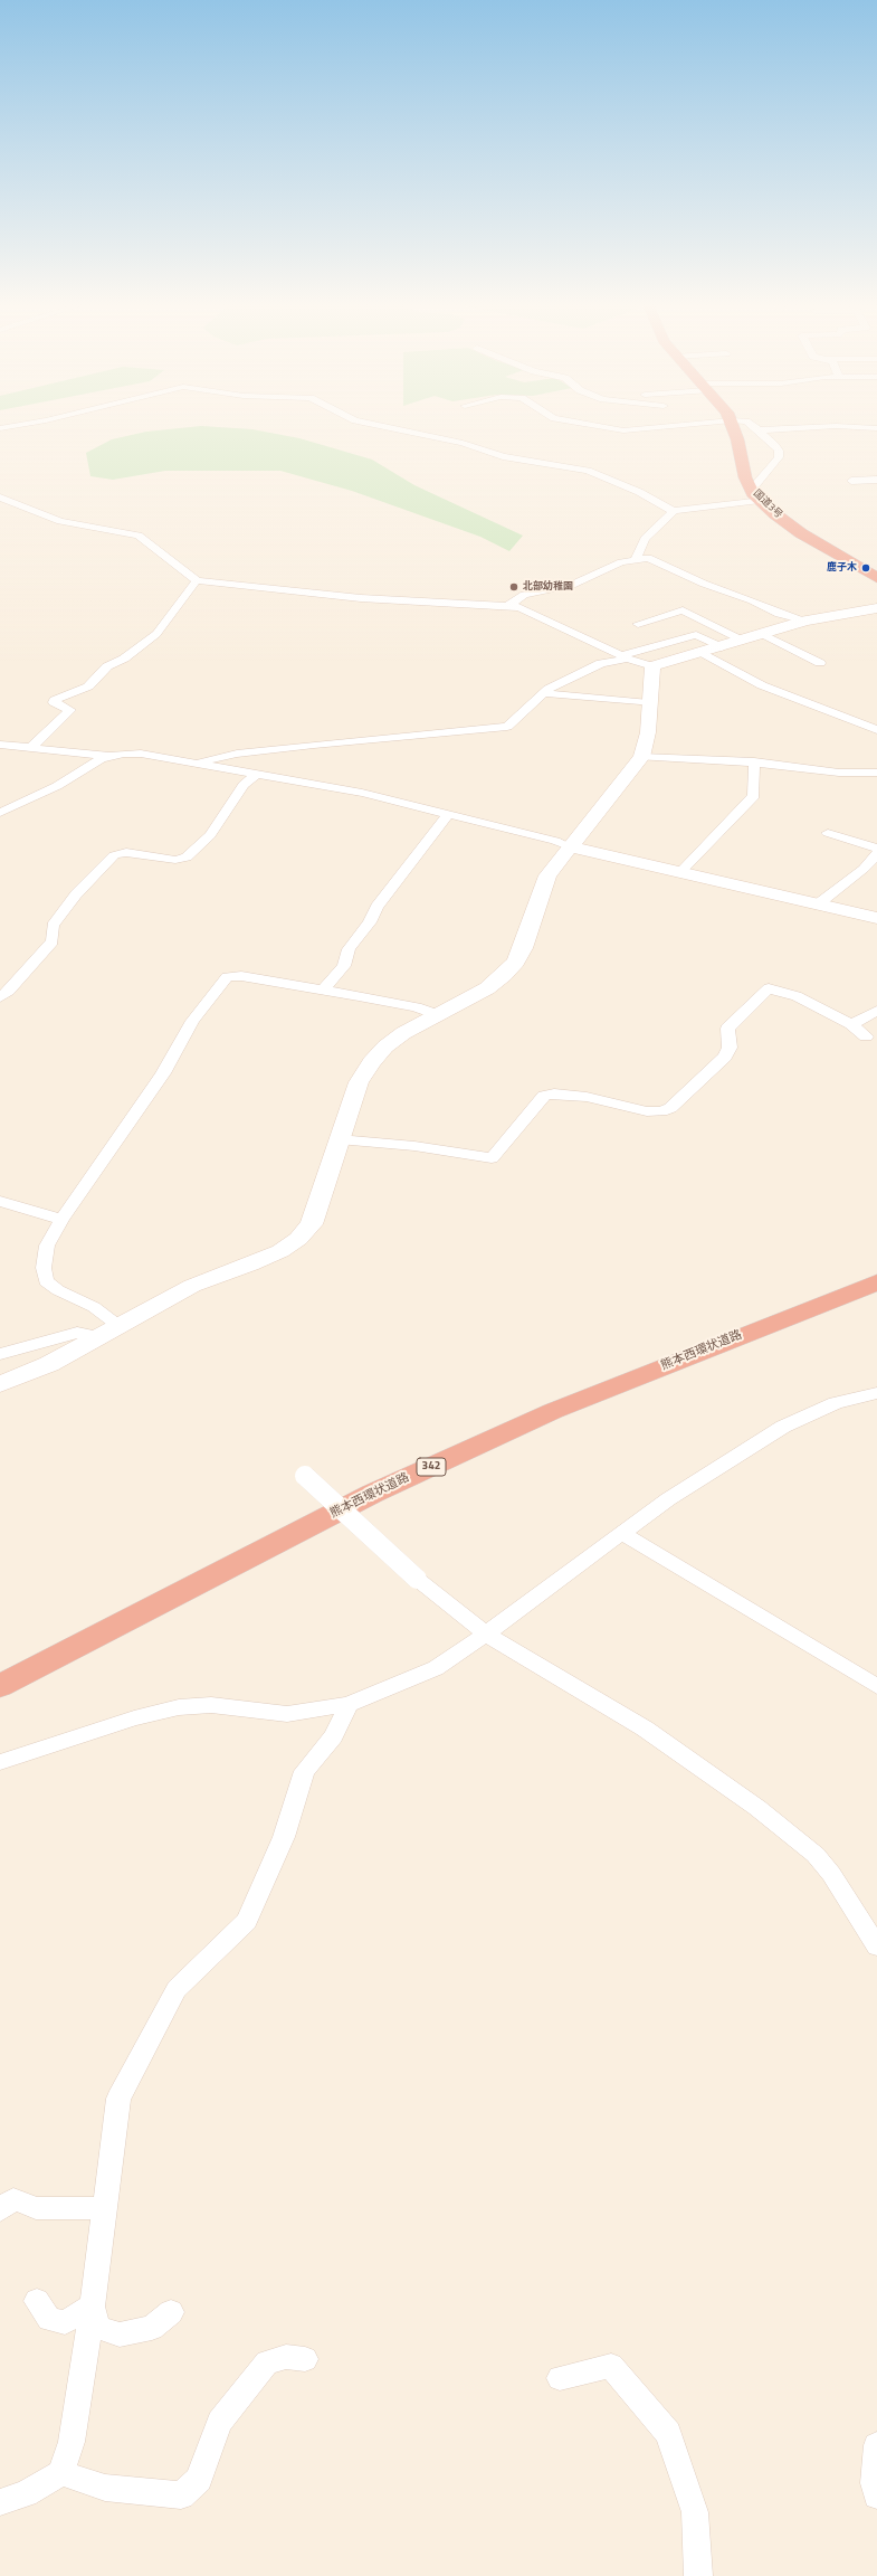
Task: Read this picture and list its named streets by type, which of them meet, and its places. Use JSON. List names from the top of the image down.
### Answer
{
  "streets": {
    "highway": ["国道3号", "熊本西環状道路", "342"]
  },
  "places": ["鹿子木", "北部幼稚園"]
}
